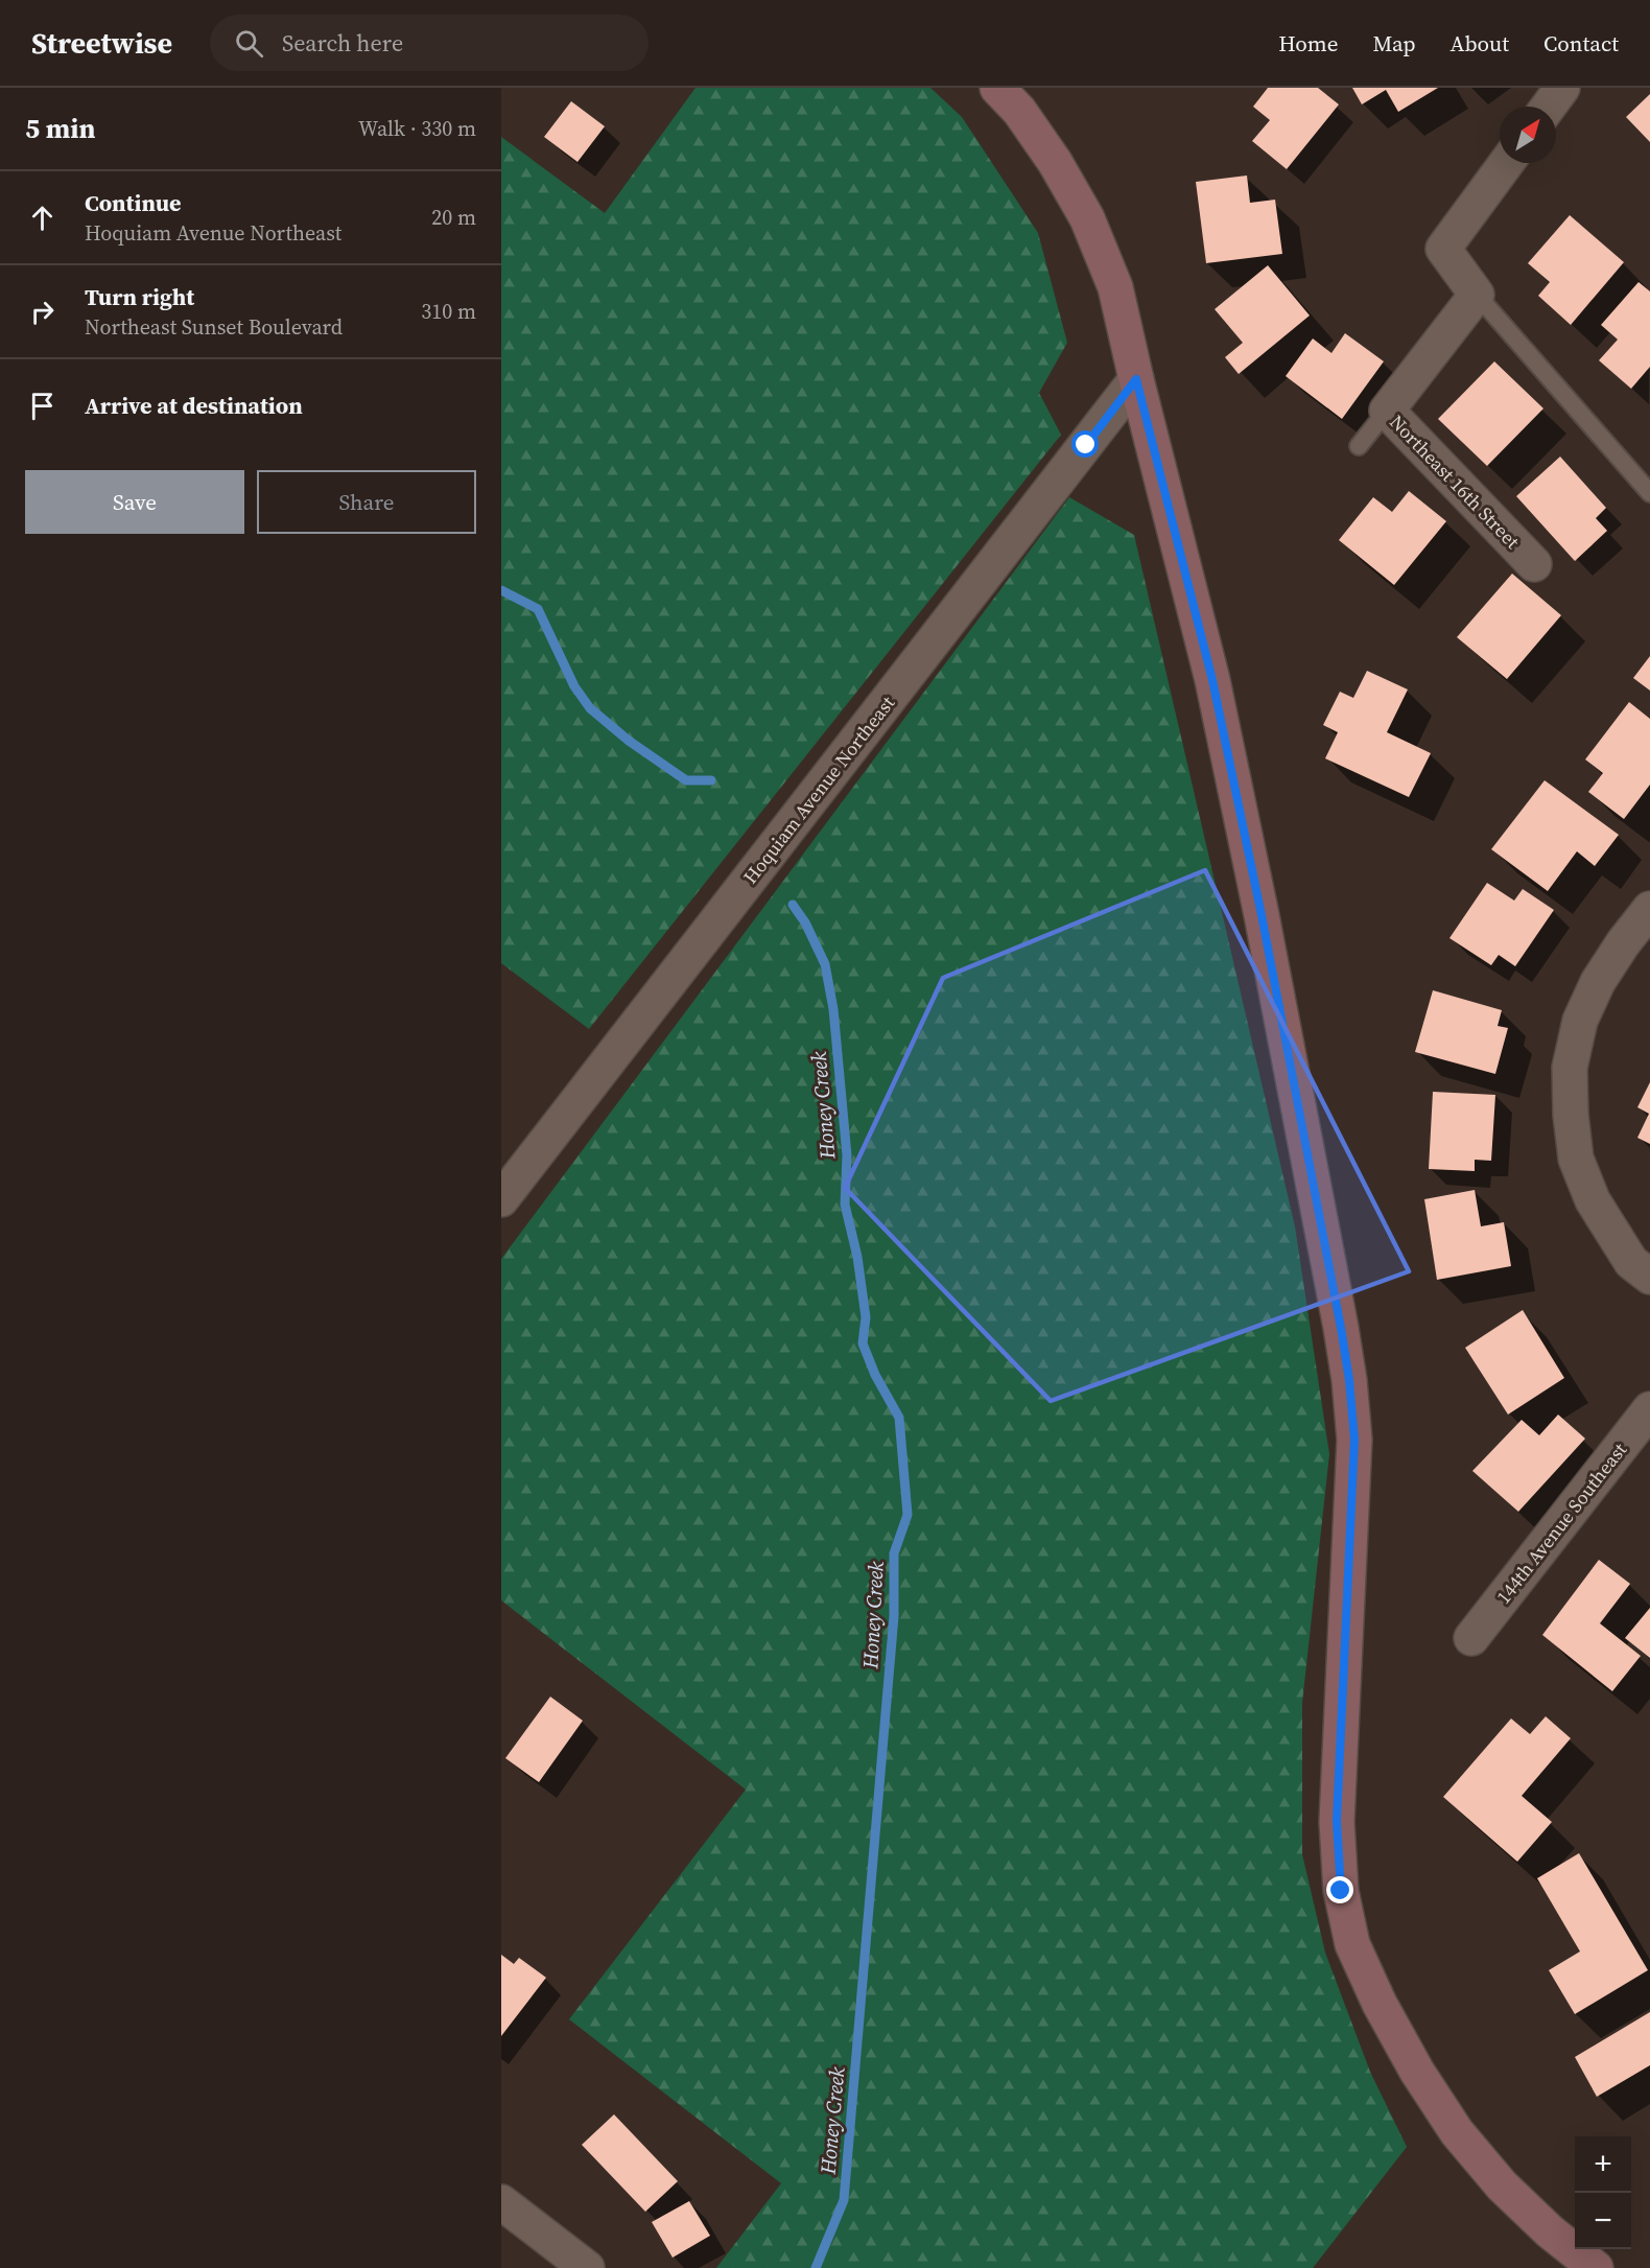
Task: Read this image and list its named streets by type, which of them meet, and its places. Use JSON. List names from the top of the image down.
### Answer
{
  "streets": {
    "street": ["Northeast 16th Street", "Hoquiam Avenue Northeast", "144th Avenue Southeast"]
  },
  "water": ["Honey Creek"],
  "north": "top right",
  "page": {
    "header": "Streetwise",
    "search": "Search here",
    "nav": [
      "Home",
      "Map",
      "About",
      "Contact"
    ],
    "heading": ["5 min", "Walk · 330 m"],
    "list": [
      ["Continue", "Hoquiam Avenue Northeast", "20 m"],
      ["Turn right", "Northeast Sunset Boulevard", "310 m"],
      "Arrive at destination"
    ],
    "buttons": ["Save", "Share"],
    "map_buttons": ["+", "−"]
  }
}
